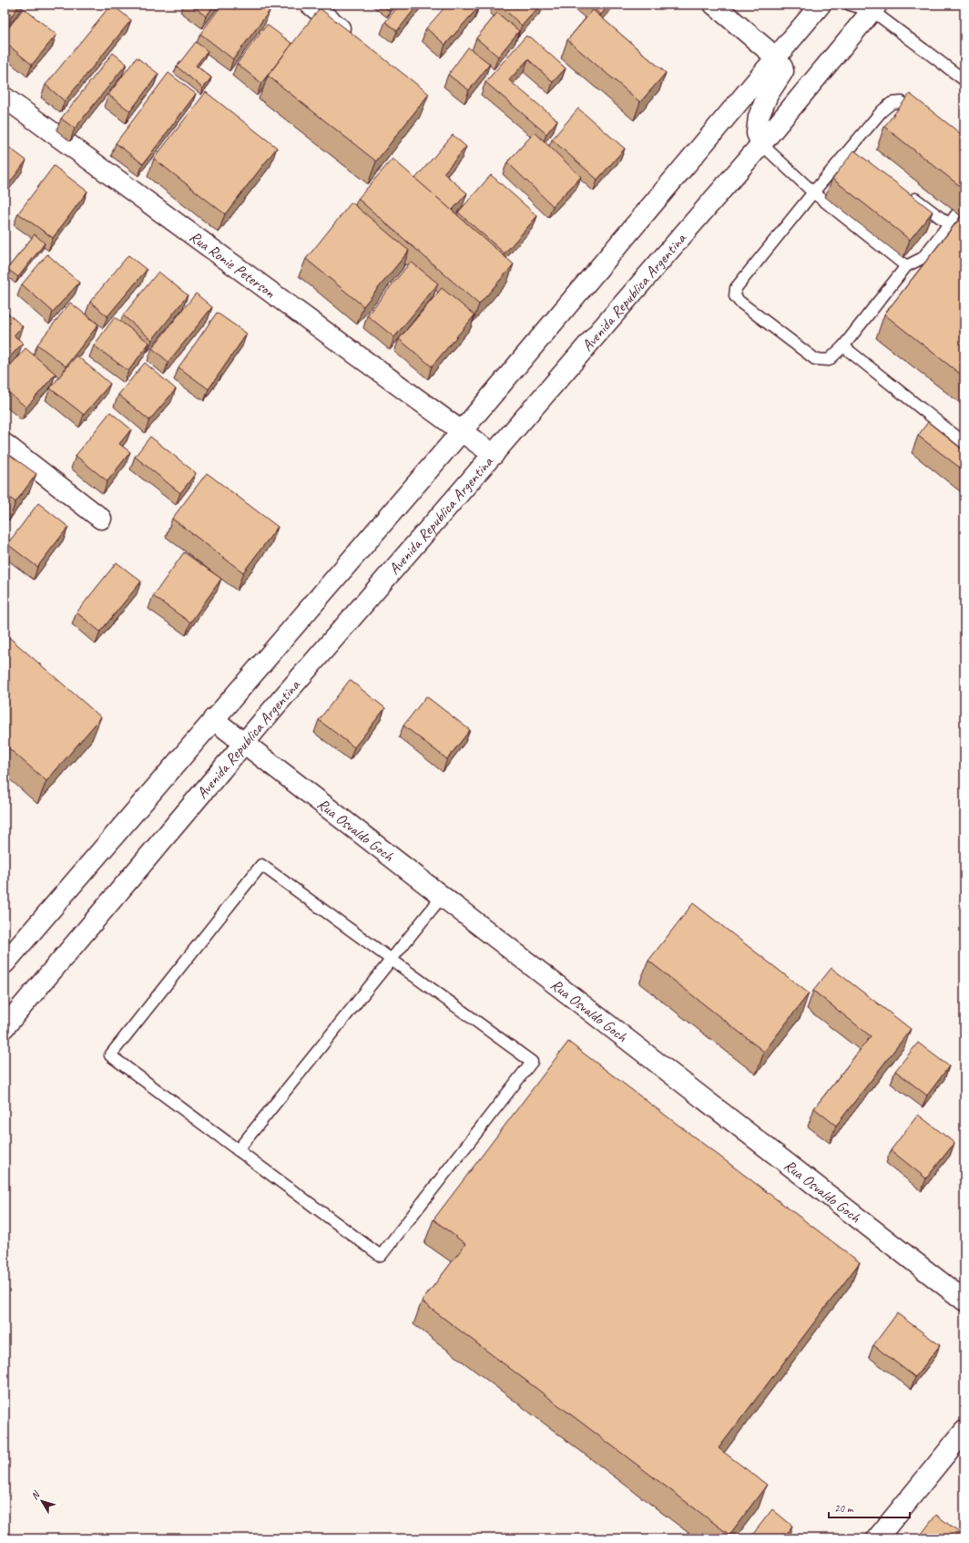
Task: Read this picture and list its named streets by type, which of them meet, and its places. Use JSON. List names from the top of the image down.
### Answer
{
  "streets": {
    "main road": ["Rua Ronie Peterson", "Avenida Republica Argentina", "Rua Osvaldo Goch"]
  },
  "crossings": [
    ["Rua Ronie Peterson", "Avenida Republica Argentina"],
    ["Avenida Republica Argentina", "Rua Osvaldo Goch"]
  ],
  "scale_bar": "20 m",
  "north": "top left"
}
